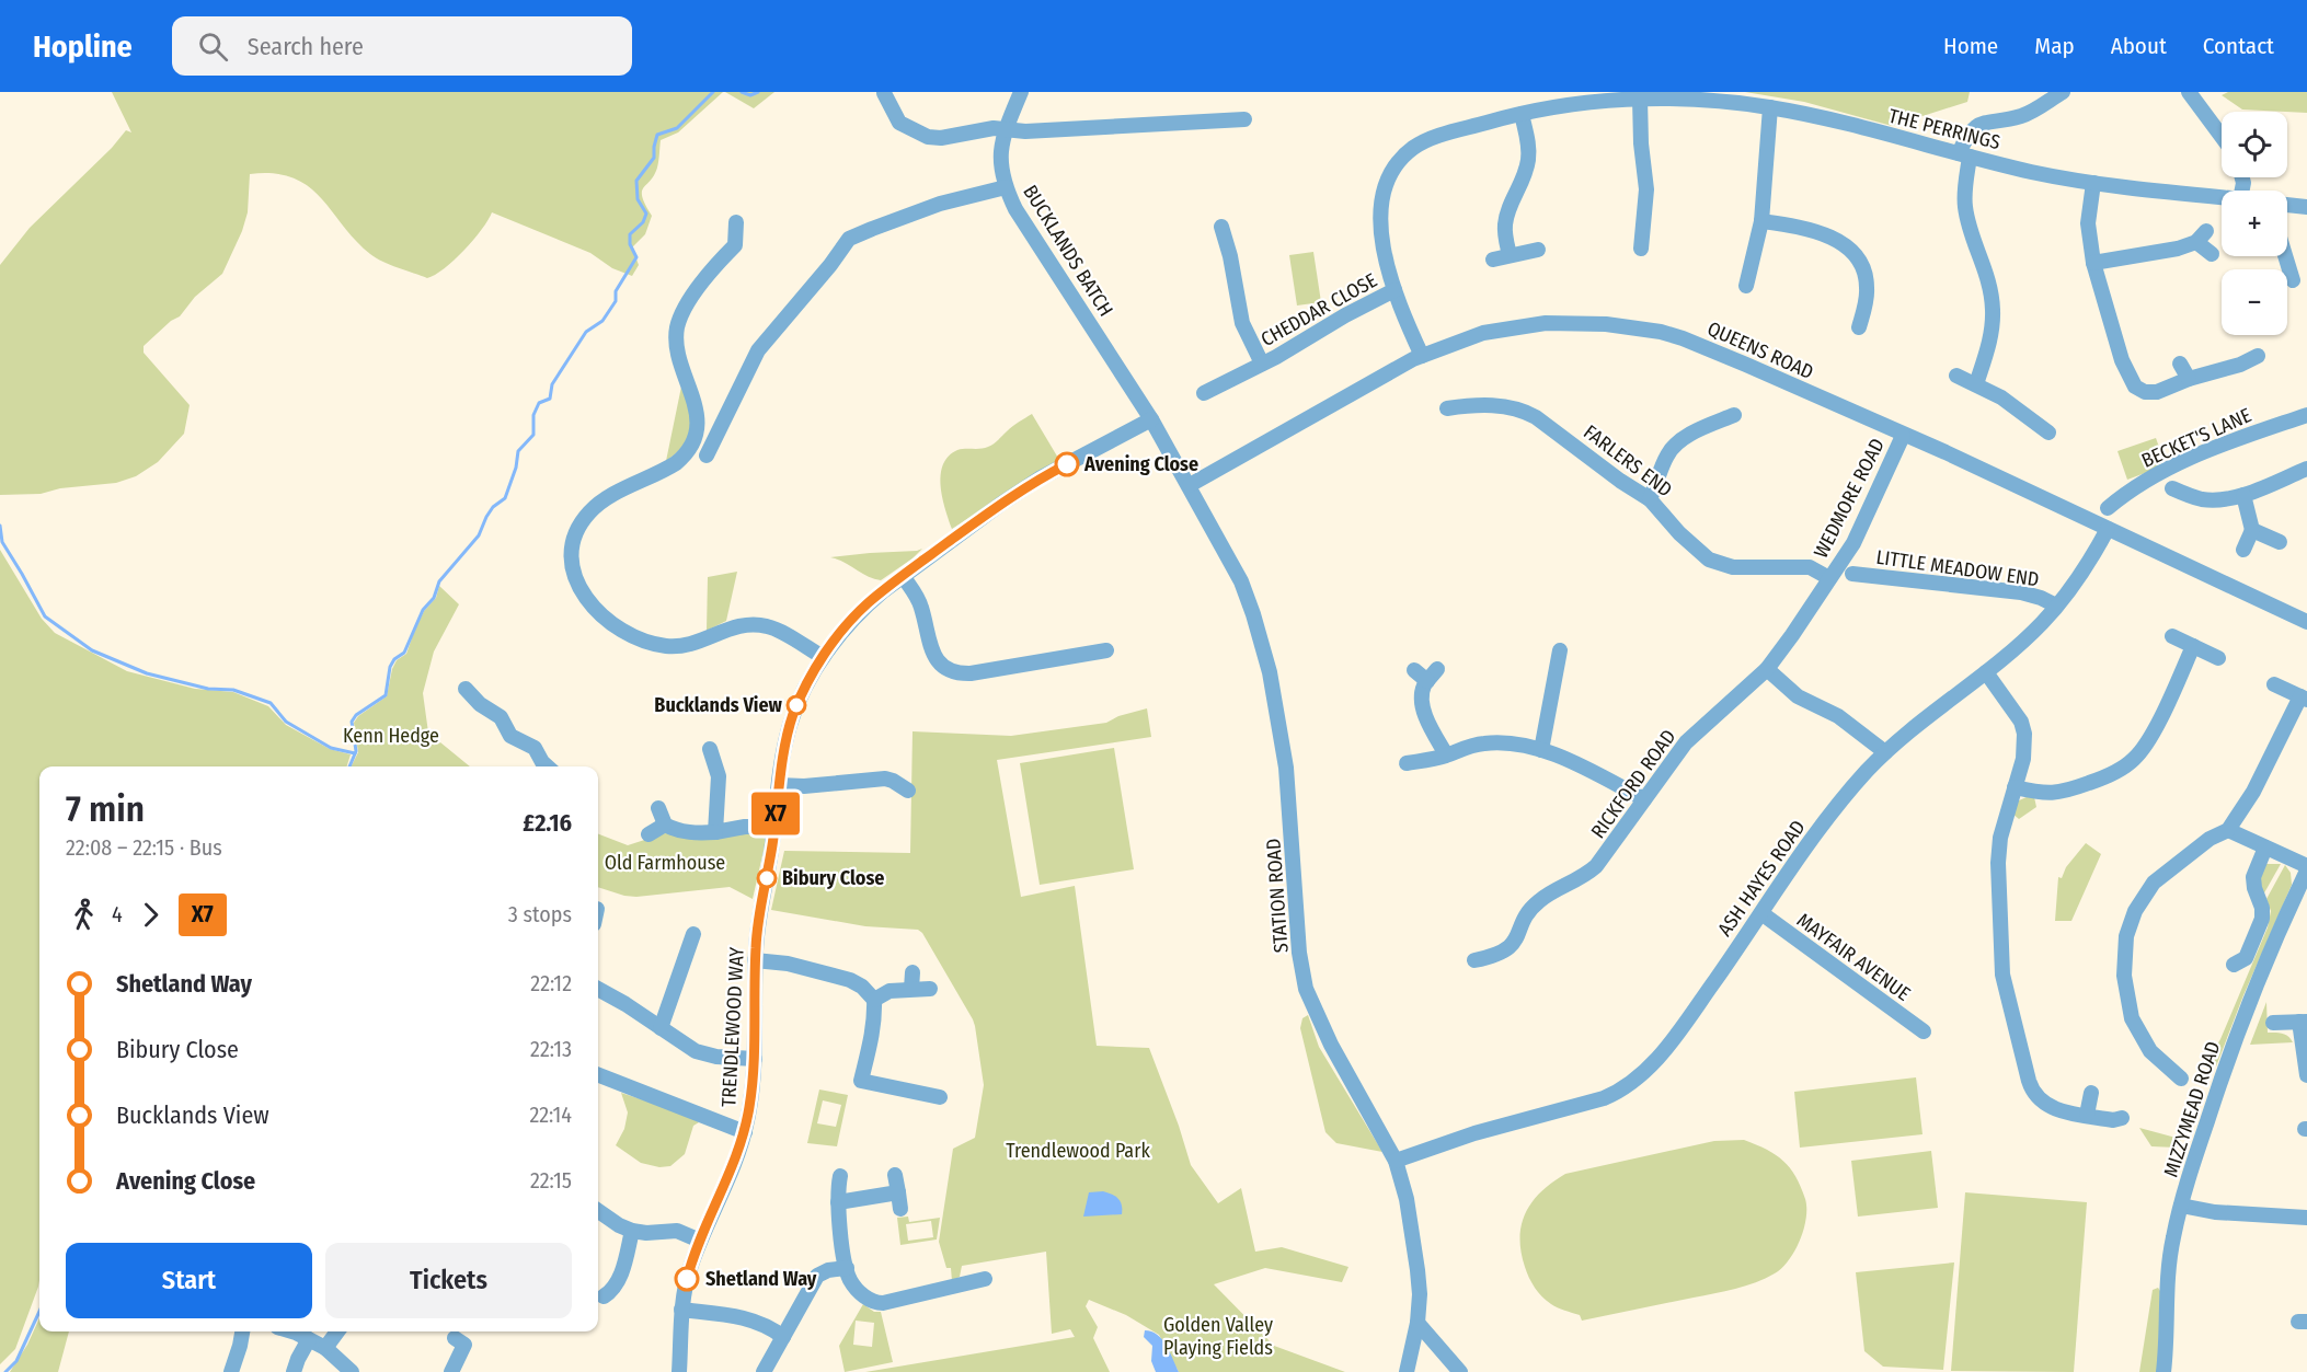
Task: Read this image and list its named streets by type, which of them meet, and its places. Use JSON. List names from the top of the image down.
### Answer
{
  "streets": {
    "street": [
      "THE PERRINGS",
      "BUCKLANDS BATCH",
      "CHEDDAR CLOSE",
      "QUEENS ROAD",
      "BECKET'S LANE",
      "FARLERS END",
      "WEDMORE ROAD",
      "LITTLE MEADOW END",
      "RICKFORD ROAD",
      "ASH HAYES ROAD",
      "STATION ROAD",
      "MAYFAIR AVENUE",
      "TRENDLEWOOD WAY",
      "MIZZYMEAD ROAD"
    ]
  },
  "crossings": [
    ["THE PERRINGS", "CHEDDAR CLOSE"],
    ["THE PERRINGS", "QUEENS ROAD"],
    ["BUCKLANDS BATCH", "STATION ROAD"],
    ["BUCKLANDS BATCH", "TRENDLEWOOD WAY"],
    ["QUEENS ROAD", "WEDMORE ROAD"],
    ["QUEENS ROAD", "ASH HAYES ROAD"],
    ["QUEENS ROAD", "STATION ROAD"],
    ["FARLERS END", "WEDMORE ROAD"],
    ["FARLERS END", "RICKFORD ROAD"],
    ["WEDMORE ROAD", "RICKFORD ROAD"],
    ["LITTLE MEADOW END", "ASH HAYES ROAD"],
    ["ASH HAYES ROAD", "STATION ROAD"],
    ["ASH HAYES ROAD", "MAYFAIR AVENUE"],
    ["STATION ROAD", "TRENDLEWOOD WAY"]
  ],
  "parks": [
    "Kenn Hedge",
    "Old Farmhouse",
    "Trendlewood Park",
    "Golden Valley Playing Fields"
  ],
  "places": [
    "Avening Close",
    "Bucklands View",
    "Bibury Close",
    "Shetland Way"
  ],
  "lines": ["bus line X7"],
  "page": {
    "header": "Hopline",
    "search": "Search here",
    "nav": [
      "Home",
      "Map",
      "About",
      "Contact"
    ],
    "on_map": "X7",
    "map_buttons": ["+", "−"],
    "heading": ["7 min", "22:08 – 22:15 · Bus", "£2.16"],
    "legs": ["4", "X7", "3 stops"],
    "list": [
      {
        "name": "Shetland Way",
        "value": "22:12"
      },
      {
        "name": "Bibury Close",
        "value": "22:13"
      },
      {
        "name": "Bucklands View",
        "value": "22:14"
      },
      {
        "name": "Avening Close",
        "value": "22:15"
      }
    ],
    "buttons": ["Start", "Tickets"]
  }
}
